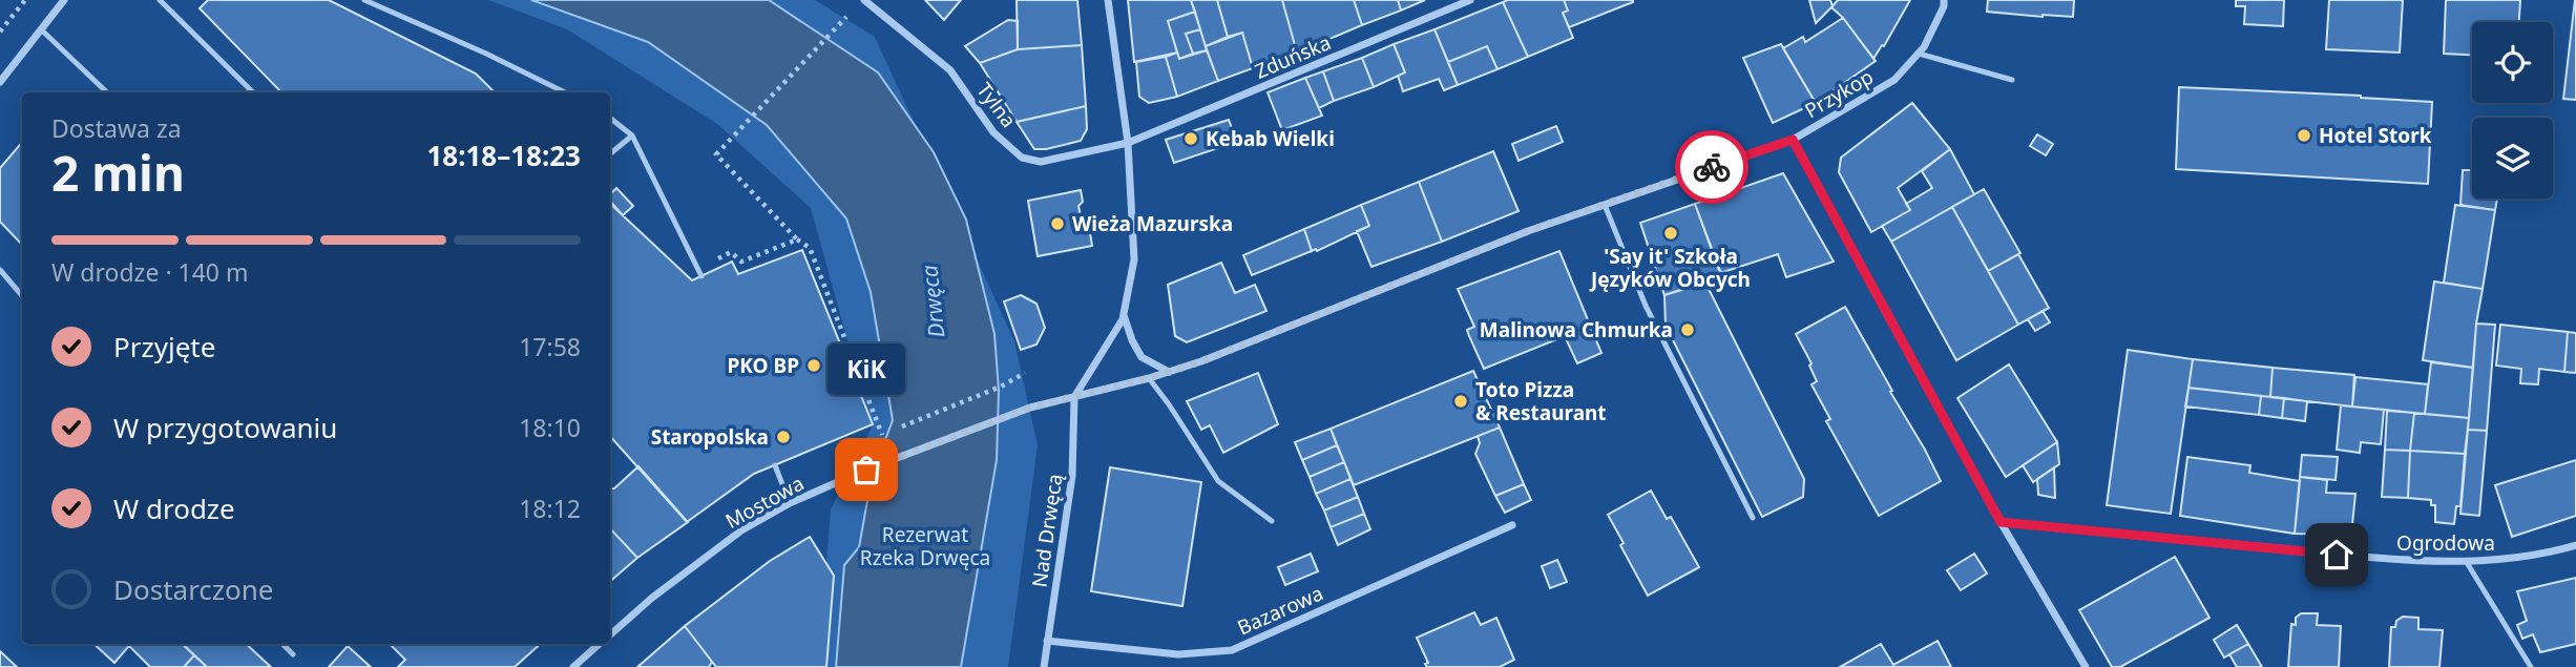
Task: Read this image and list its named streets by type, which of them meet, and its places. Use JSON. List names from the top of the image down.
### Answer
{
  "streets": {
    "street": [
      "Zduńska",
      "Przykop",
      "Tylna",
      "Mostowa",
      "Nad Drwęcą",
      "Ogrodowa",
      "Bazarowa"
    ]
  },
  "crossings": [
    ["Zduńska", "Tylna"],
    ["Przykop", "Mostowa"],
    ["Przykop", "Nad Drwęcą"],
    ["Nad Drwęcą", "Bazarowa"]
  ],
  "water": ["Drwęca"],
  "parks": ["Rezerwat Rzeka Drwęca"],
  "places": [
    "Hotel Stork",
    "Kebab Wielki",
    "Wieża Mazurska",
    "'Say it' Szkoła Języków Obcych",
    "Malinowa Chmurka",
    "PKO BP",
    "Toto Pizza & Restaurant",
    "Staropolska",
    "KiK"
  ],
  "page": {
    "heading": ["2 min", "Dostawa za", "18:18–18:23"],
    "bar": "W drodze · 140 m",
    "list": [
      ["Przyjęte", "17:58"],
      ["W przygotowaniu", "18:10"],
      ["W drodze", "18:12"],
      "Dostarczone"
    ],
    "bubble": "KiK"
  }
}
